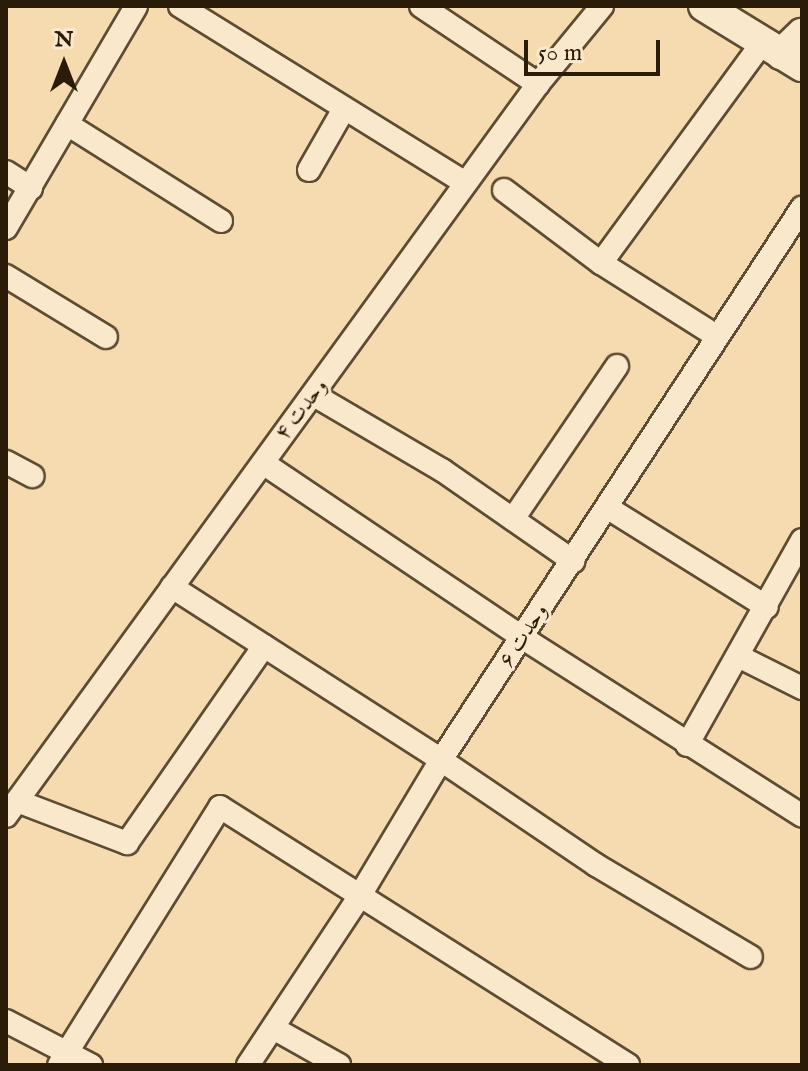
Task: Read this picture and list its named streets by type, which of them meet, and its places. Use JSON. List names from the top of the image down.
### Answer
{
  "streets": {
    "street": ["وحدت ۴", "وحدت ۶"]
  },
  "scale_bar": "50 m",
  "north": "top"
}
